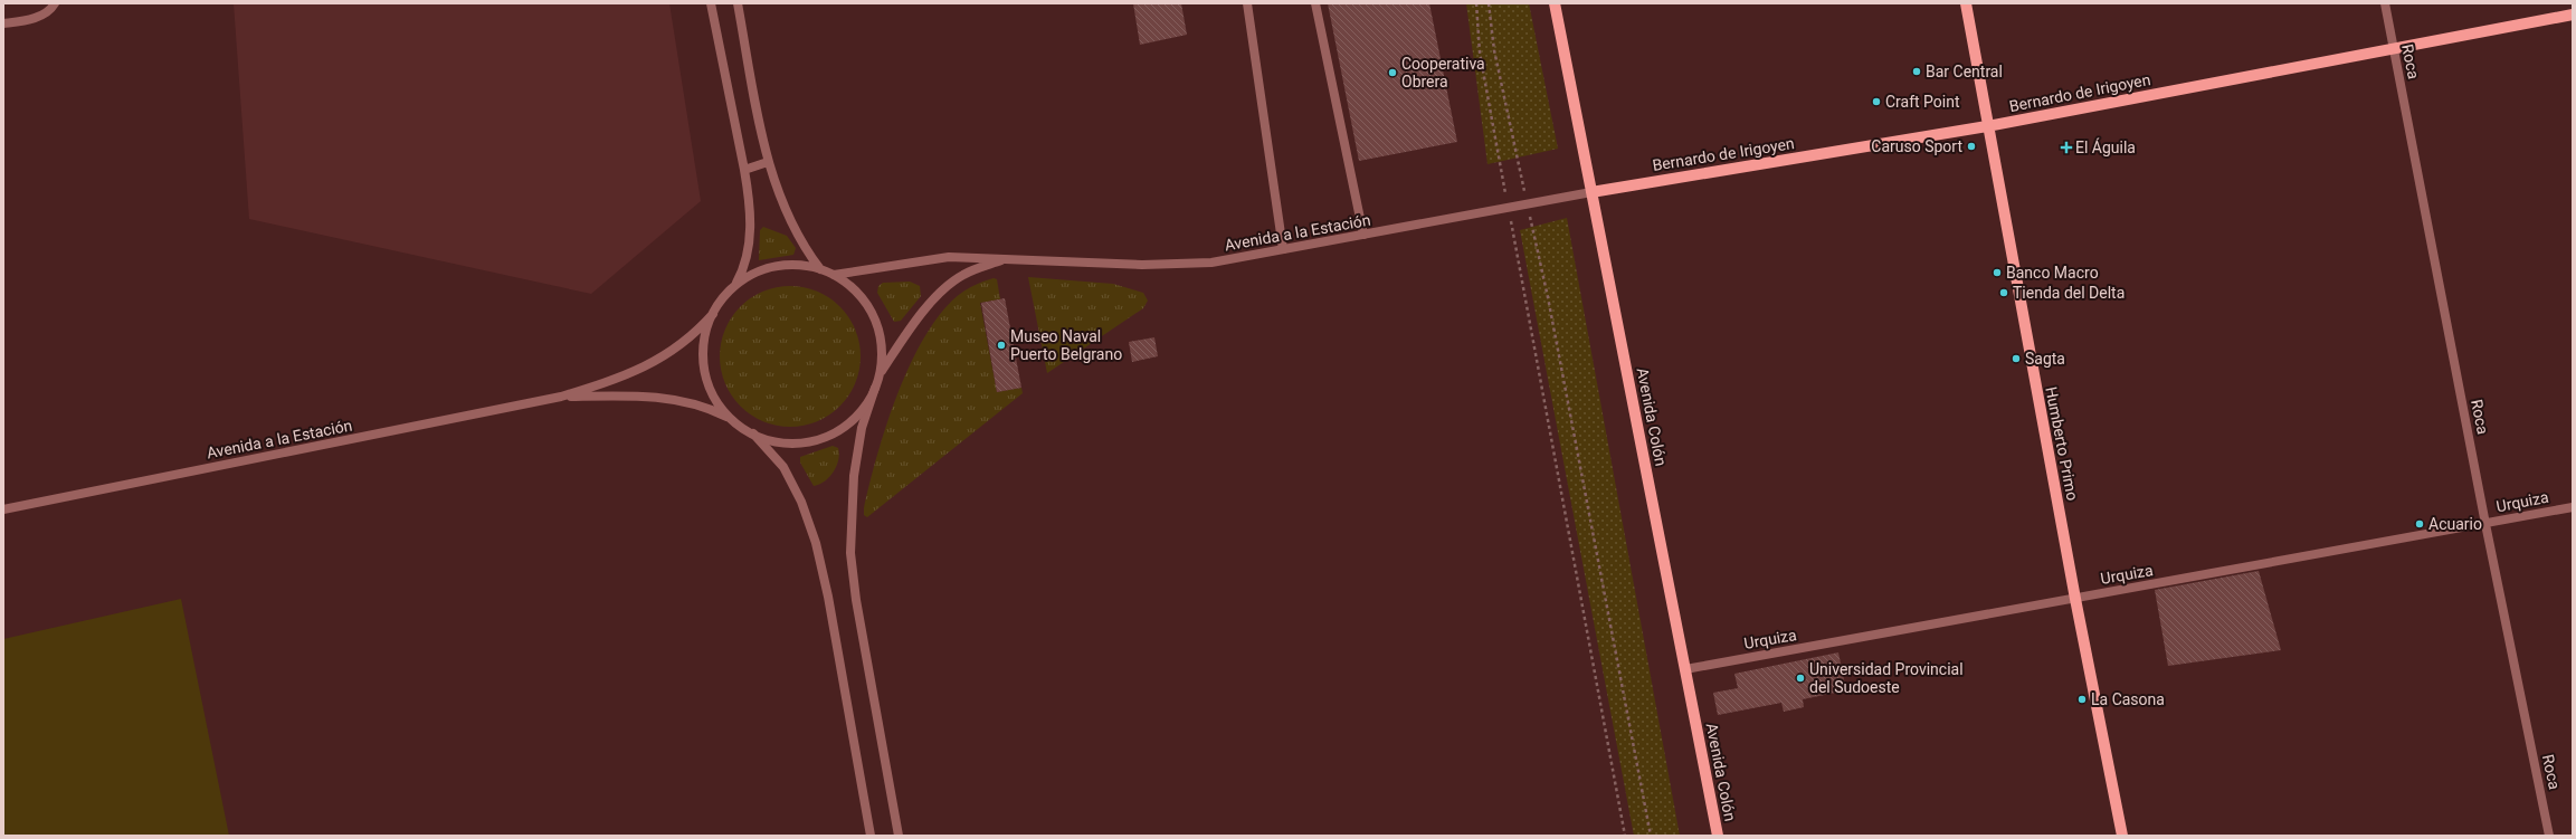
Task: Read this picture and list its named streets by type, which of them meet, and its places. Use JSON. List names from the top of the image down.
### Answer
{
  "streets": {
    "main road": ["Bernardo de Irigoyen", "Avenida Colón", "Humberto Primo"],
    "street": ["Roca", "Avenida a la Estación", "Urquiza"]
  },
  "crossings": [
    ["Roca", "Bernardo de Irigoyen"],
    ["Roca", "Urquiza"],
    ["Bernardo de Irigoyen", "Avenida a la Estación"],
    ["Bernardo de Irigoyen", "Avenida Colón"],
    ["Bernardo de Irigoyen", "Humberto Primo"],
    ["Avenida a la Estación", "Avenida Colón"],
    ["Avenida Colón", "Urquiza"],
    ["Humberto Primo", "Urquiza"]
  ],
  "places": {
    "other": [
      "Bar Central",
      "Cooperativa Obrera",
      "Craft Point",
      "Caruso Sport",
      "Banco Macro",
      "Tienda del Delta",
      "Museo Naval Puerto Belgrano",
      "Sagta",
      "Acuario",
      "Universidad Provincial del Sudoeste",
      "La Casona"
    ],
    "health": ["El Águila"]
  }
}
